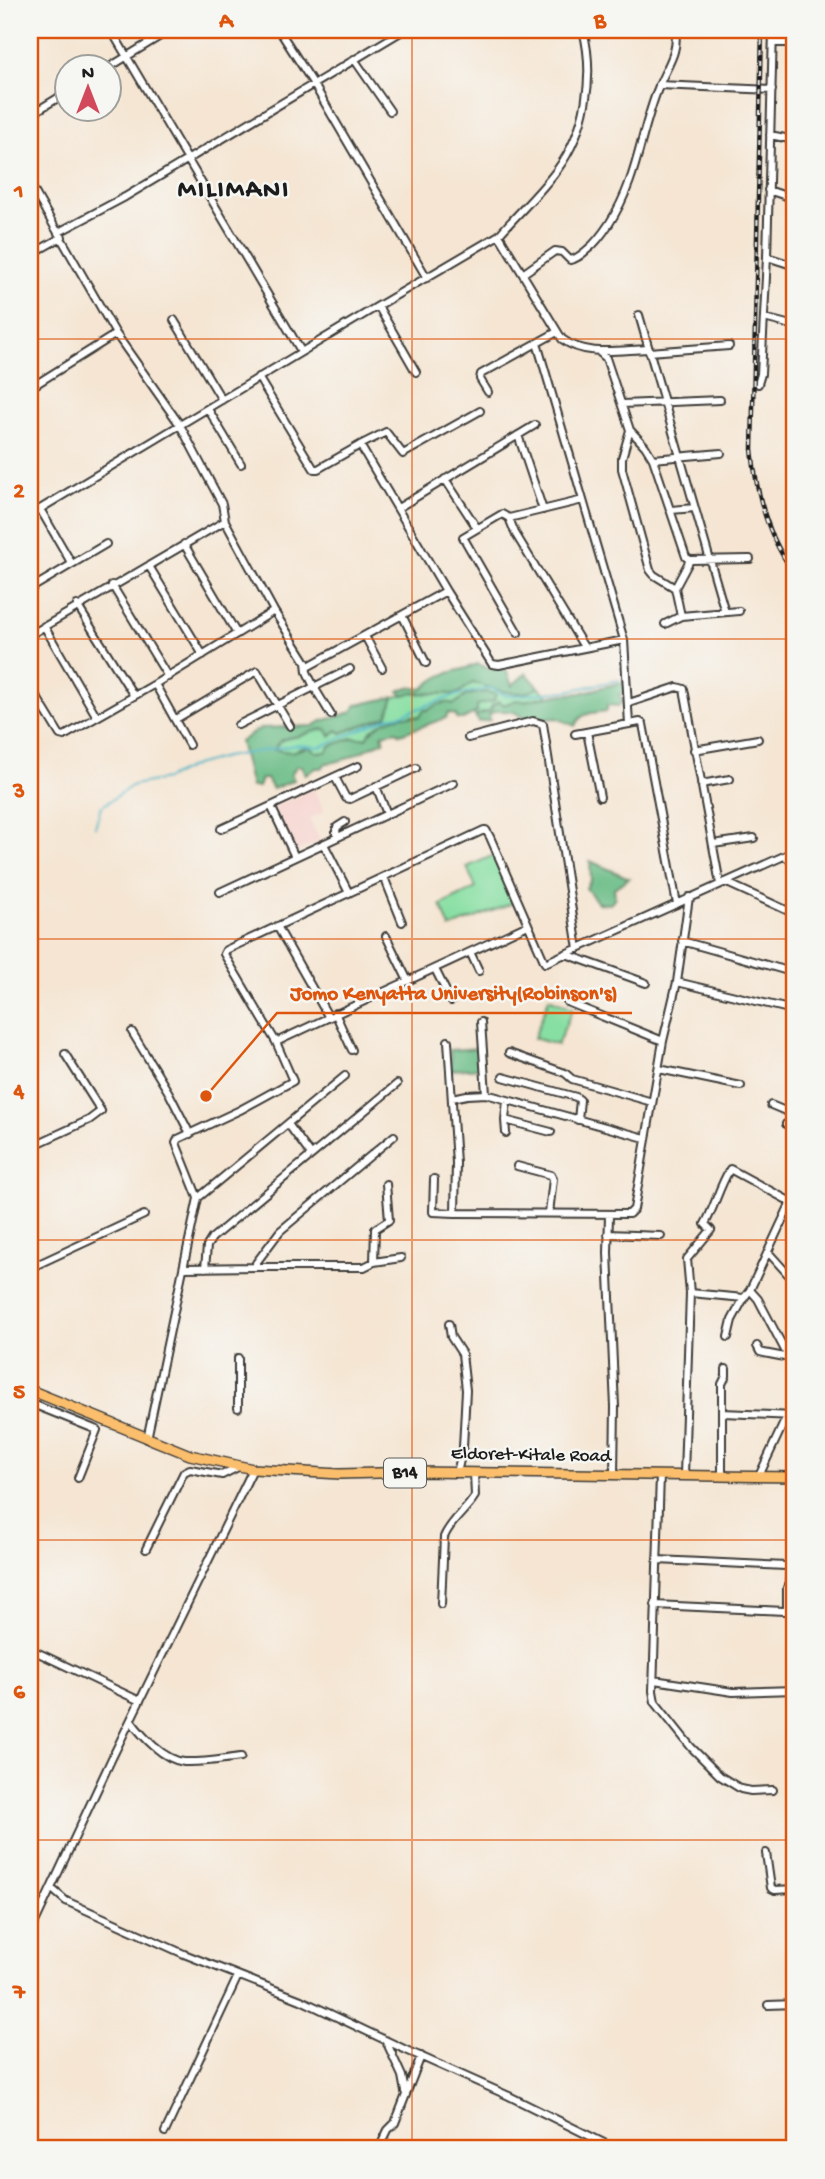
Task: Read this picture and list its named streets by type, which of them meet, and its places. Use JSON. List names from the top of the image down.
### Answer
{
  "streets": {
    "highway": ["Eldoret-Kitale Road", "B14"]
  },
  "districts": ["MILIMANI"],
  "places": ["Jomo Kenyatta University(Robinson's)"],
  "north": "top",
  "grid": {
    "columns": ["A", "B"],
    "rows": [
      "1",
      "2",
      "3",
      "4",
      "5",
      "6",
      "7"
    ]
  }
}
